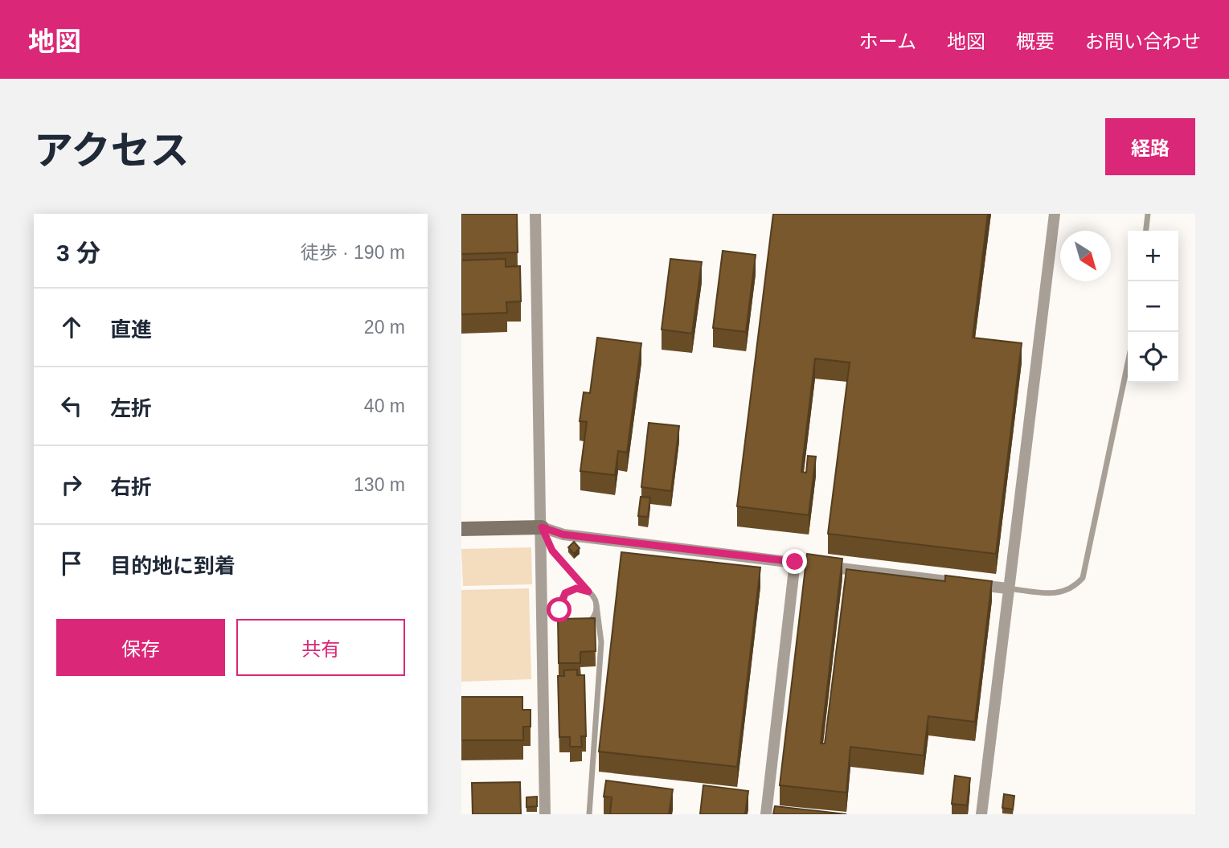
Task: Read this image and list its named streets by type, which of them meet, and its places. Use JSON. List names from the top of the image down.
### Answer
{
  "north": "bottom right",
  "page": {
    "header": "地図",
    "nav": [
      "ホーム",
      "地図",
      "概要",
      "お問い合わせ"
    ],
    "title": "アクセス",
    "buttons": [
      "経路",
      ["保存", "共有"]
    ],
    "heading": ["3 分", "徒歩 · 190 m"],
    "map_buttons": ["+", "−"],
    "list": [
      ["直進", "20 m"],
      ["左折", "40 m"],
      ["右折", "130 m"],
      "目的地に到着"
    ]
  }
}
